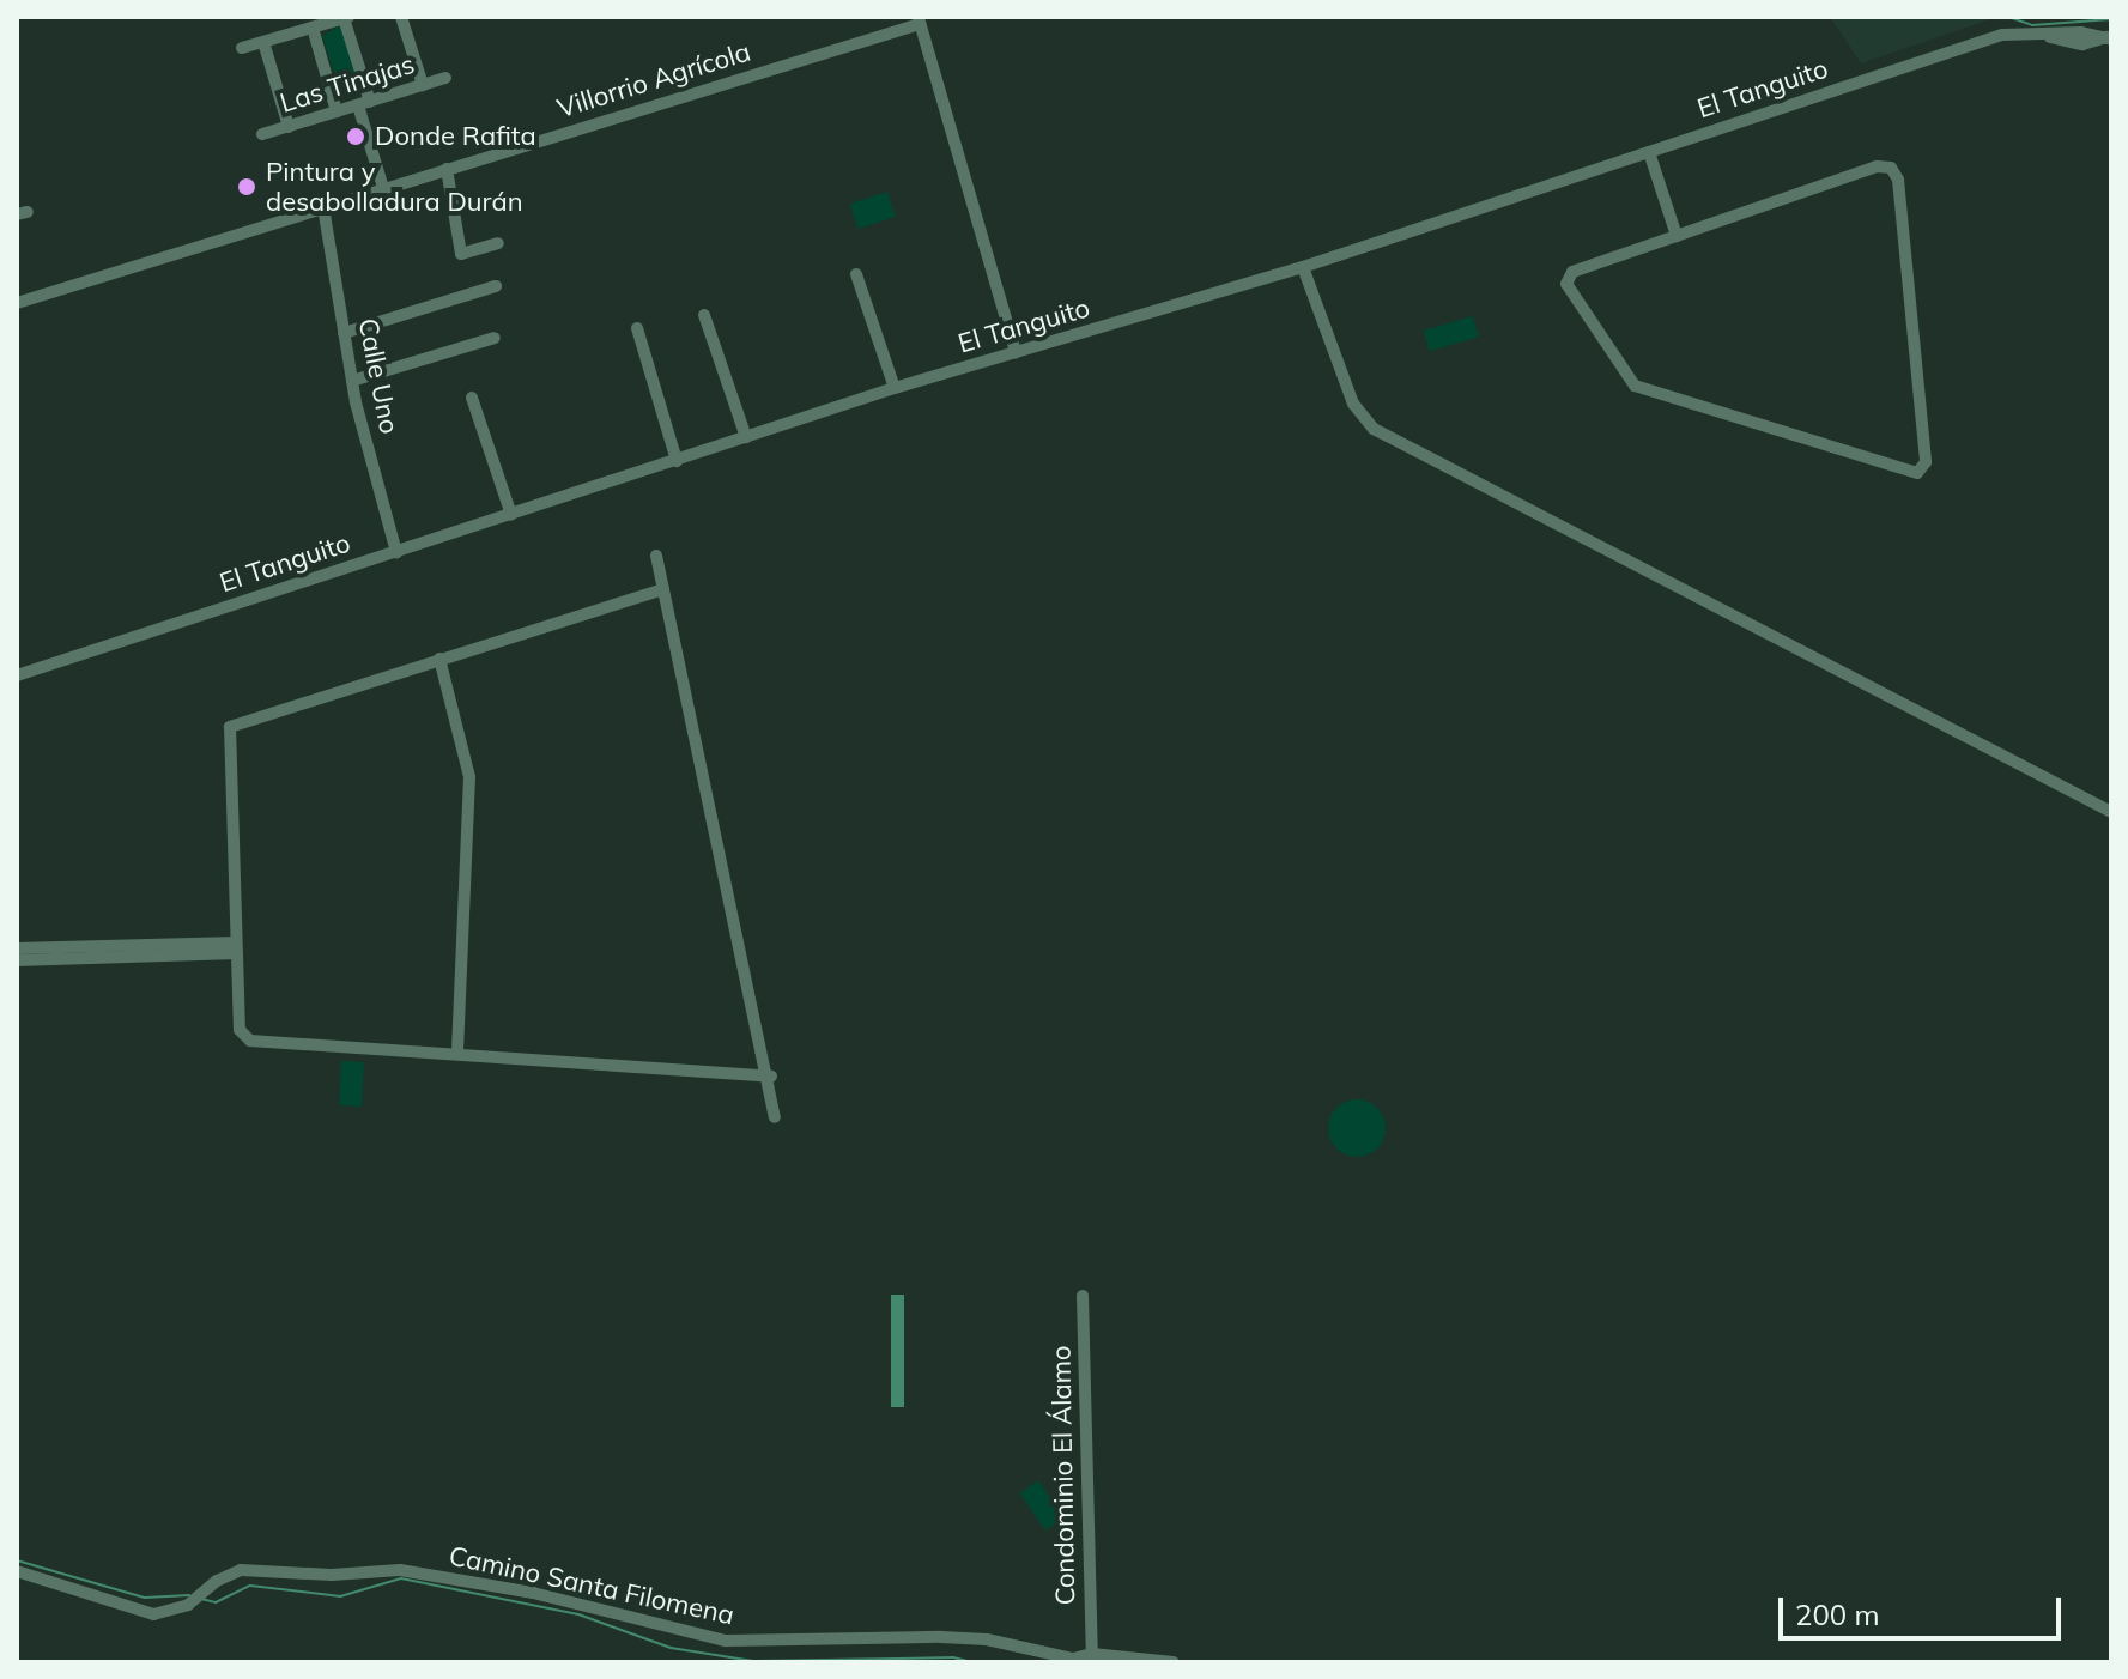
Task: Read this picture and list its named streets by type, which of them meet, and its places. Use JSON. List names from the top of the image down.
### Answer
{
  "streets": {
    "street": [
      "Villorrio Agrícola",
      "Las Tinajas",
      "El Tanguito",
      "Calle Uno",
      "Condominio El Álamo",
      "Camino Santa Filomena"
    ]
  },
  "crossings": [
    ["Villorrio Agrícola", "Calle Uno"],
    ["El Tanguito", "Calle Uno"],
    ["Condominio El Álamo", "Camino Santa Filomena"]
  ],
  "places": ["Donde Rafita", "Pintura y desabolladura Durán"],
  "scale_bar": "200 m"
}
